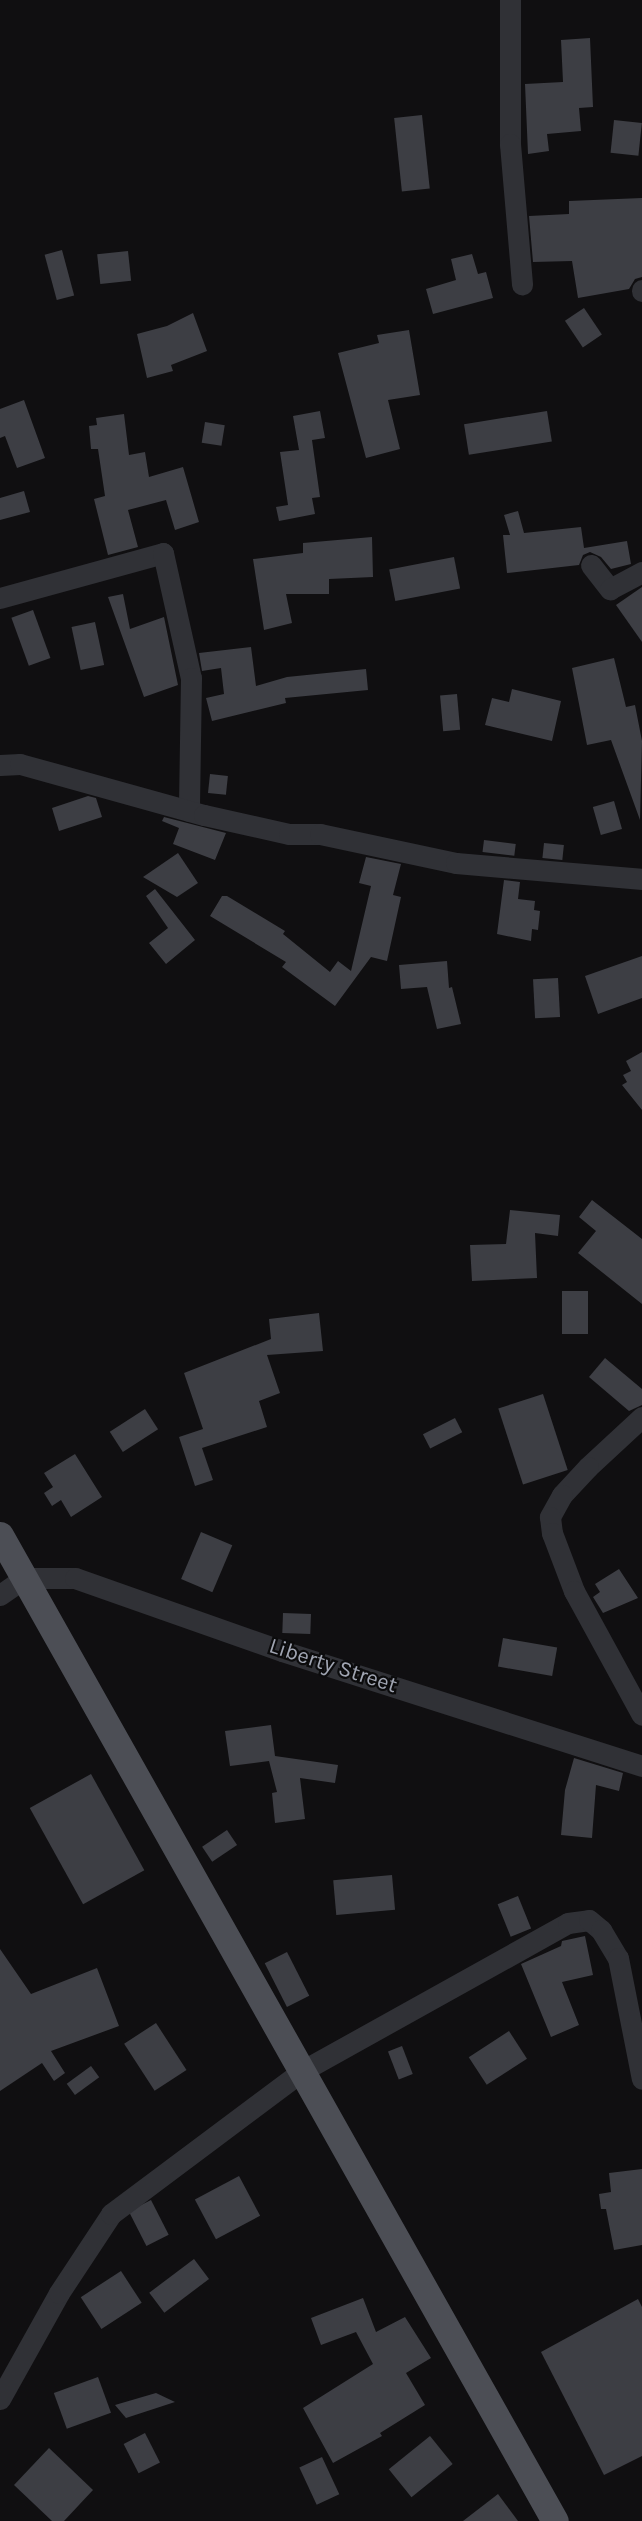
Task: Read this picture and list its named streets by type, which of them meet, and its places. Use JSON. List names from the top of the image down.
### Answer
{
  "streets": {
    "street": ["Liberty Street"]
  }
}
